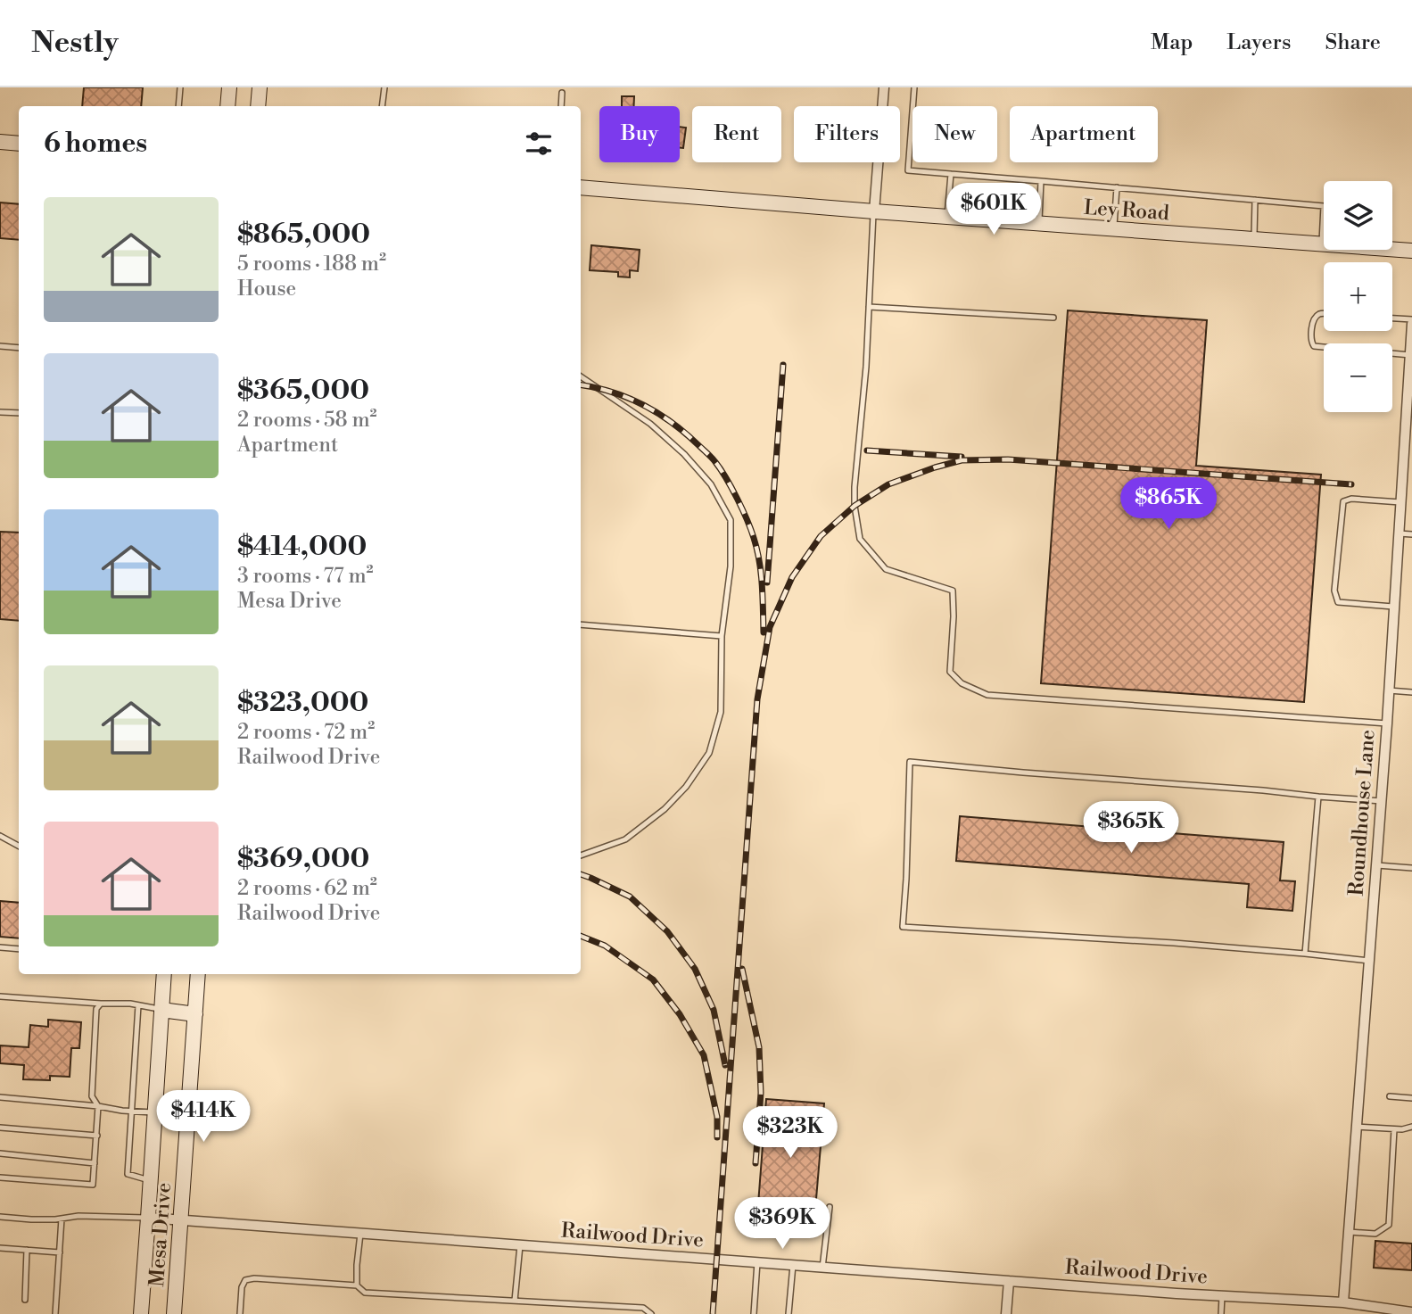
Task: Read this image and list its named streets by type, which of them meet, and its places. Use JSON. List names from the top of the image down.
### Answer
{
  "streets": {
    "main road": ["Ley Road", "Mesa Drive"],
    "street": ["Roundhouse Lane", "Railwood Drive"]
  },
  "crossings": [
    ["Roundhouse Lane", "Railwood Drive"],
    ["Mesa Drive", "Railwood Drive"]
  ],
  "page": {
    "header": "Nestly",
    "nav": ["Map", "Layers", "Share"],
    "chip": [
      "Buy",
      "Rent",
      "Filters",
      "New",
      "Apartment"
    ],
    "heading": "6 homes",
    "map_buttons": ["+", "−"],
    "list": [
      {
        "name": "$865,000",
        "note": "5 rooms · 188 m² · House"
      },
      {
        "name": "$365,000",
        "note": "2 rooms · 58 m² · Apartment"
      },
      {
        "name": "$414,000",
        "note": "3 rooms · 77 m² · Mesa Drive"
      },
      {
        "name": "$323,000",
        "note": "2 rooms · 72 m² · Railwood Drive"
      },
      {
        "name": "$369,000",
        "note": "2 rooms · 62 m² · Railwood Drive"
      }
    ],
    "price": [
      "$601K",
      "$865K",
      "$365K",
      "$414K",
      "$323K",
      "$369K"
    ]
  }
}
